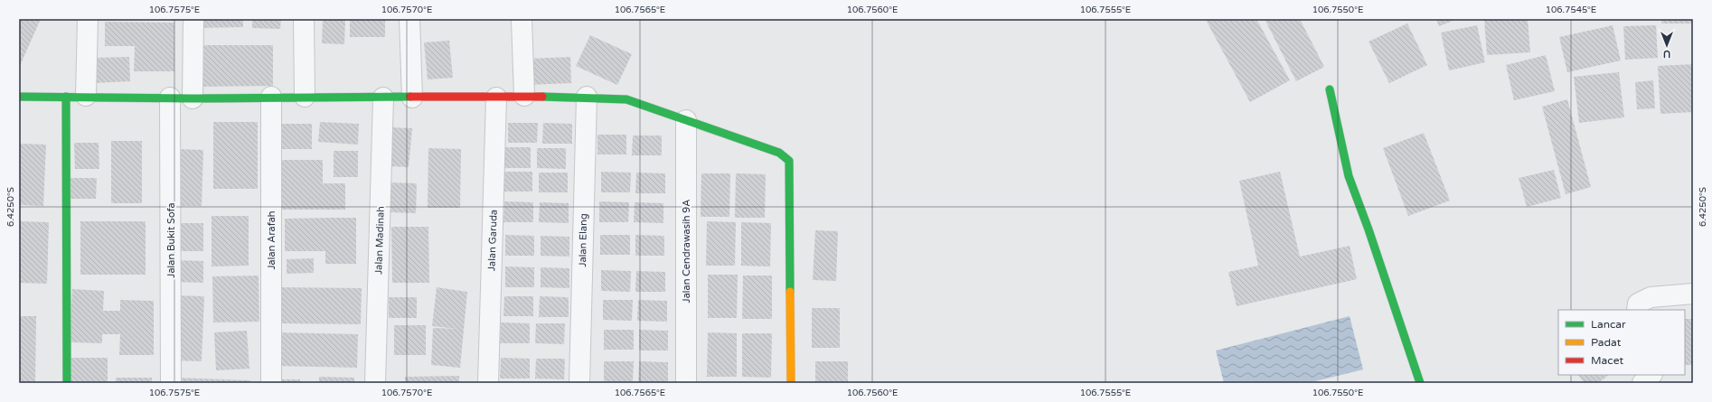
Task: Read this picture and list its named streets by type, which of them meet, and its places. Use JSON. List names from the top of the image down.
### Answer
{
  "streets": {
    "street": [
      "Jalan Bukit Sofa",
      "Jalan Arafah",
      "Jalan Madinah",
      "Jalan Garuda",
      "Jalan Elang",
      "Jalan Cendrawasih 9A"
    ]
  },
  "legend": ["Lancar", "Padat", "Macet"],
  "north": "bottom",
  "coordinates": [
    "106.7575°E",
    "106.7570°E",
    "106.7565°E",
    "106.7560°E",
    "106.7555°E",
    "106.7550°E",
    "106.7545°E",
    "6.4250°S"
  ]
}
